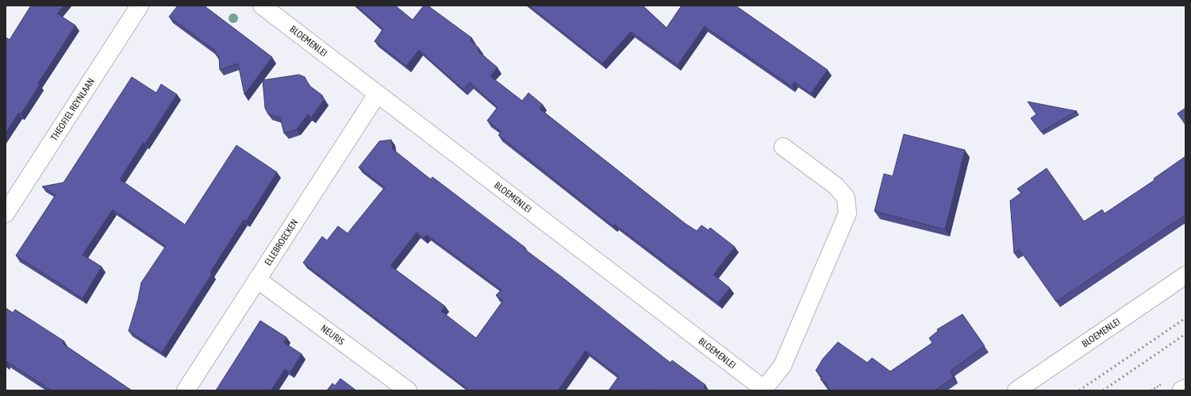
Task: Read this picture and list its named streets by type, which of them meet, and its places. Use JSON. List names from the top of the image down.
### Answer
{
  "streets": {
    "street": [
      "BLOEMENLEI",
      "THEOFIEL REYNLAAN",
      "ELLEBROECKEN",
      "NEURIS"
    ]
  },
  "crossings": [
    ["BLOEMENLEI", "ELLEBROECKEN"],
    ["ELLEBROECKEN", "NEURIS"]
  ]
}
